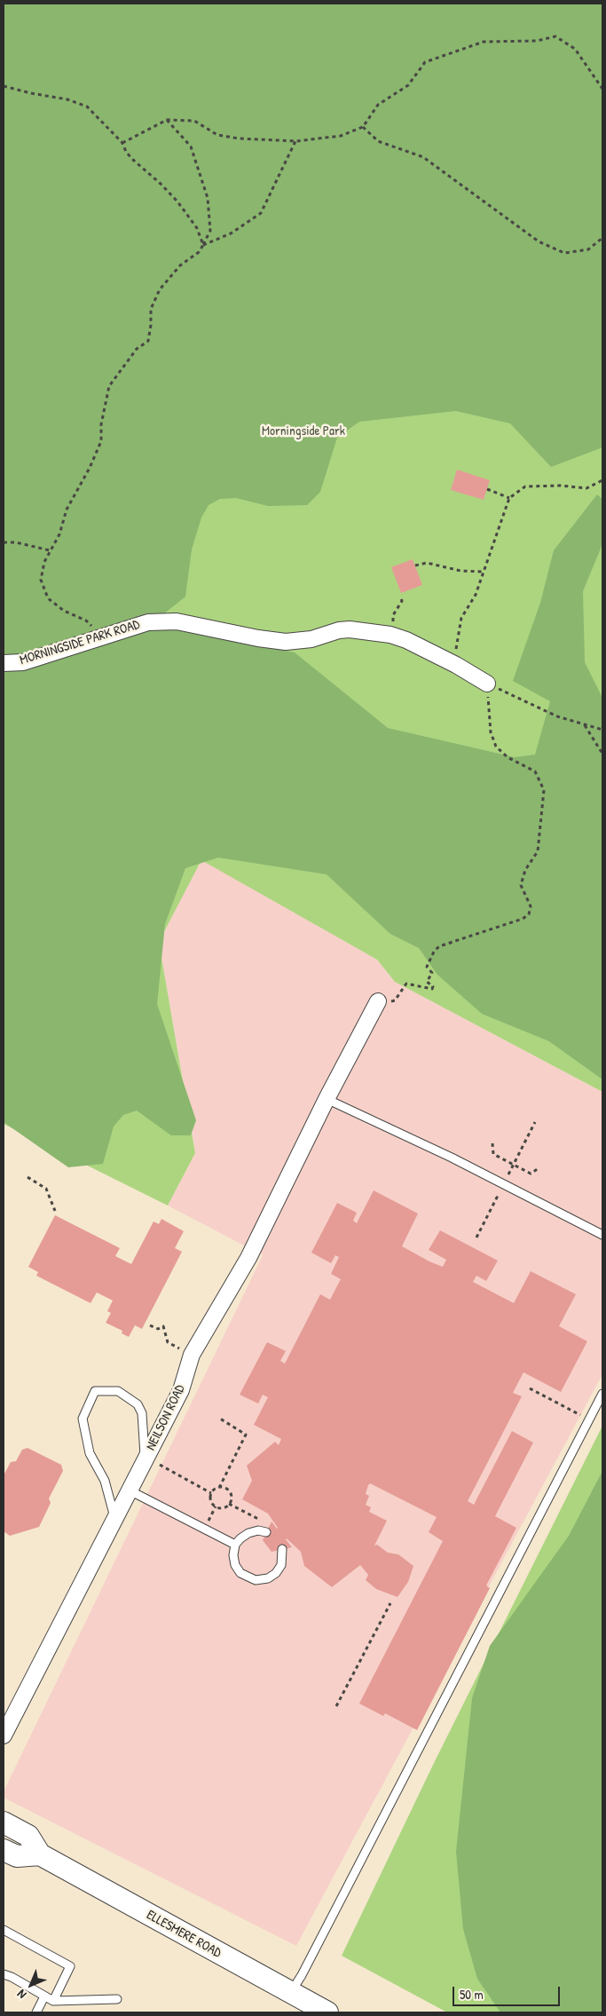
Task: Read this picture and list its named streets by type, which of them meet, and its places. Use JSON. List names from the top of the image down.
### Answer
{
  "streets": {
    "main road": ["ELLESMERE ROAD"],
    "street": ["MORNINGSIDE PARK ROAD", "NEILSON ROAD"]
  },
  "parks": ["Morningside Park"],
  "scale_bar": "50 m",
  "north": "bottom left"
}
